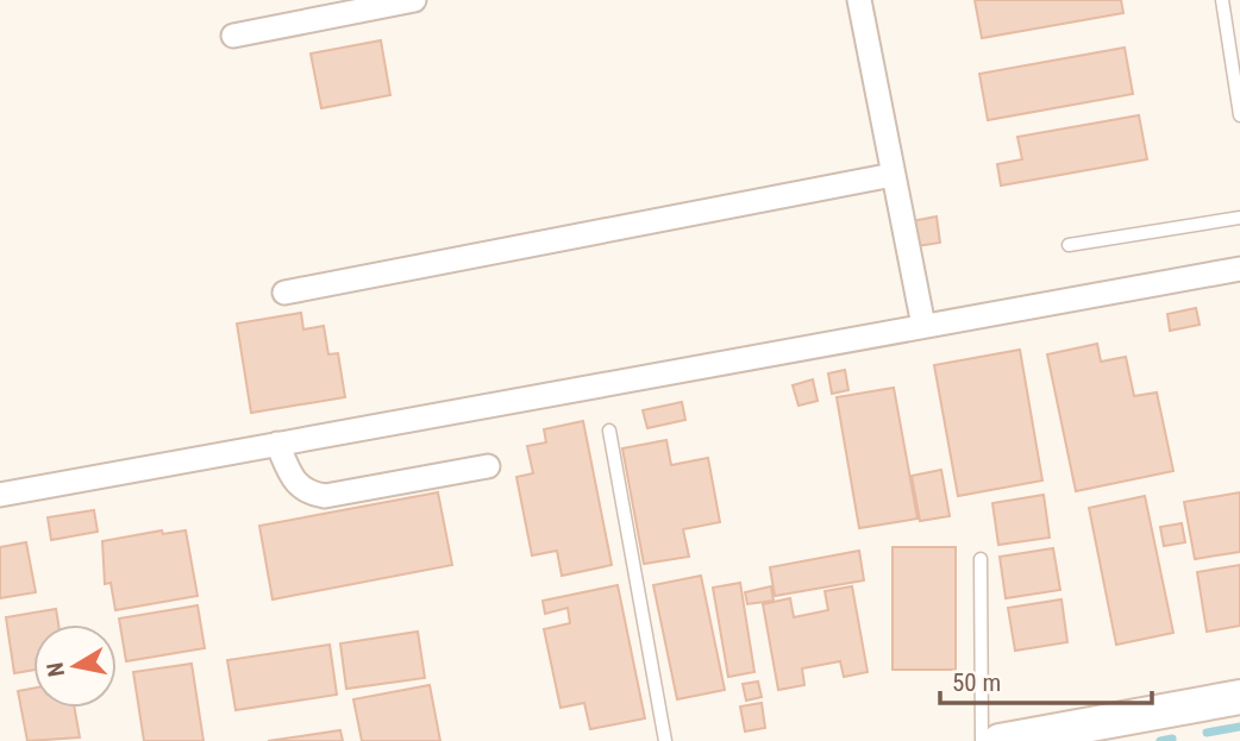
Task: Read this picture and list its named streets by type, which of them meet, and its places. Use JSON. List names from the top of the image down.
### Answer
{
  "scale_bar": "50 m",
  "north": "left"
}
